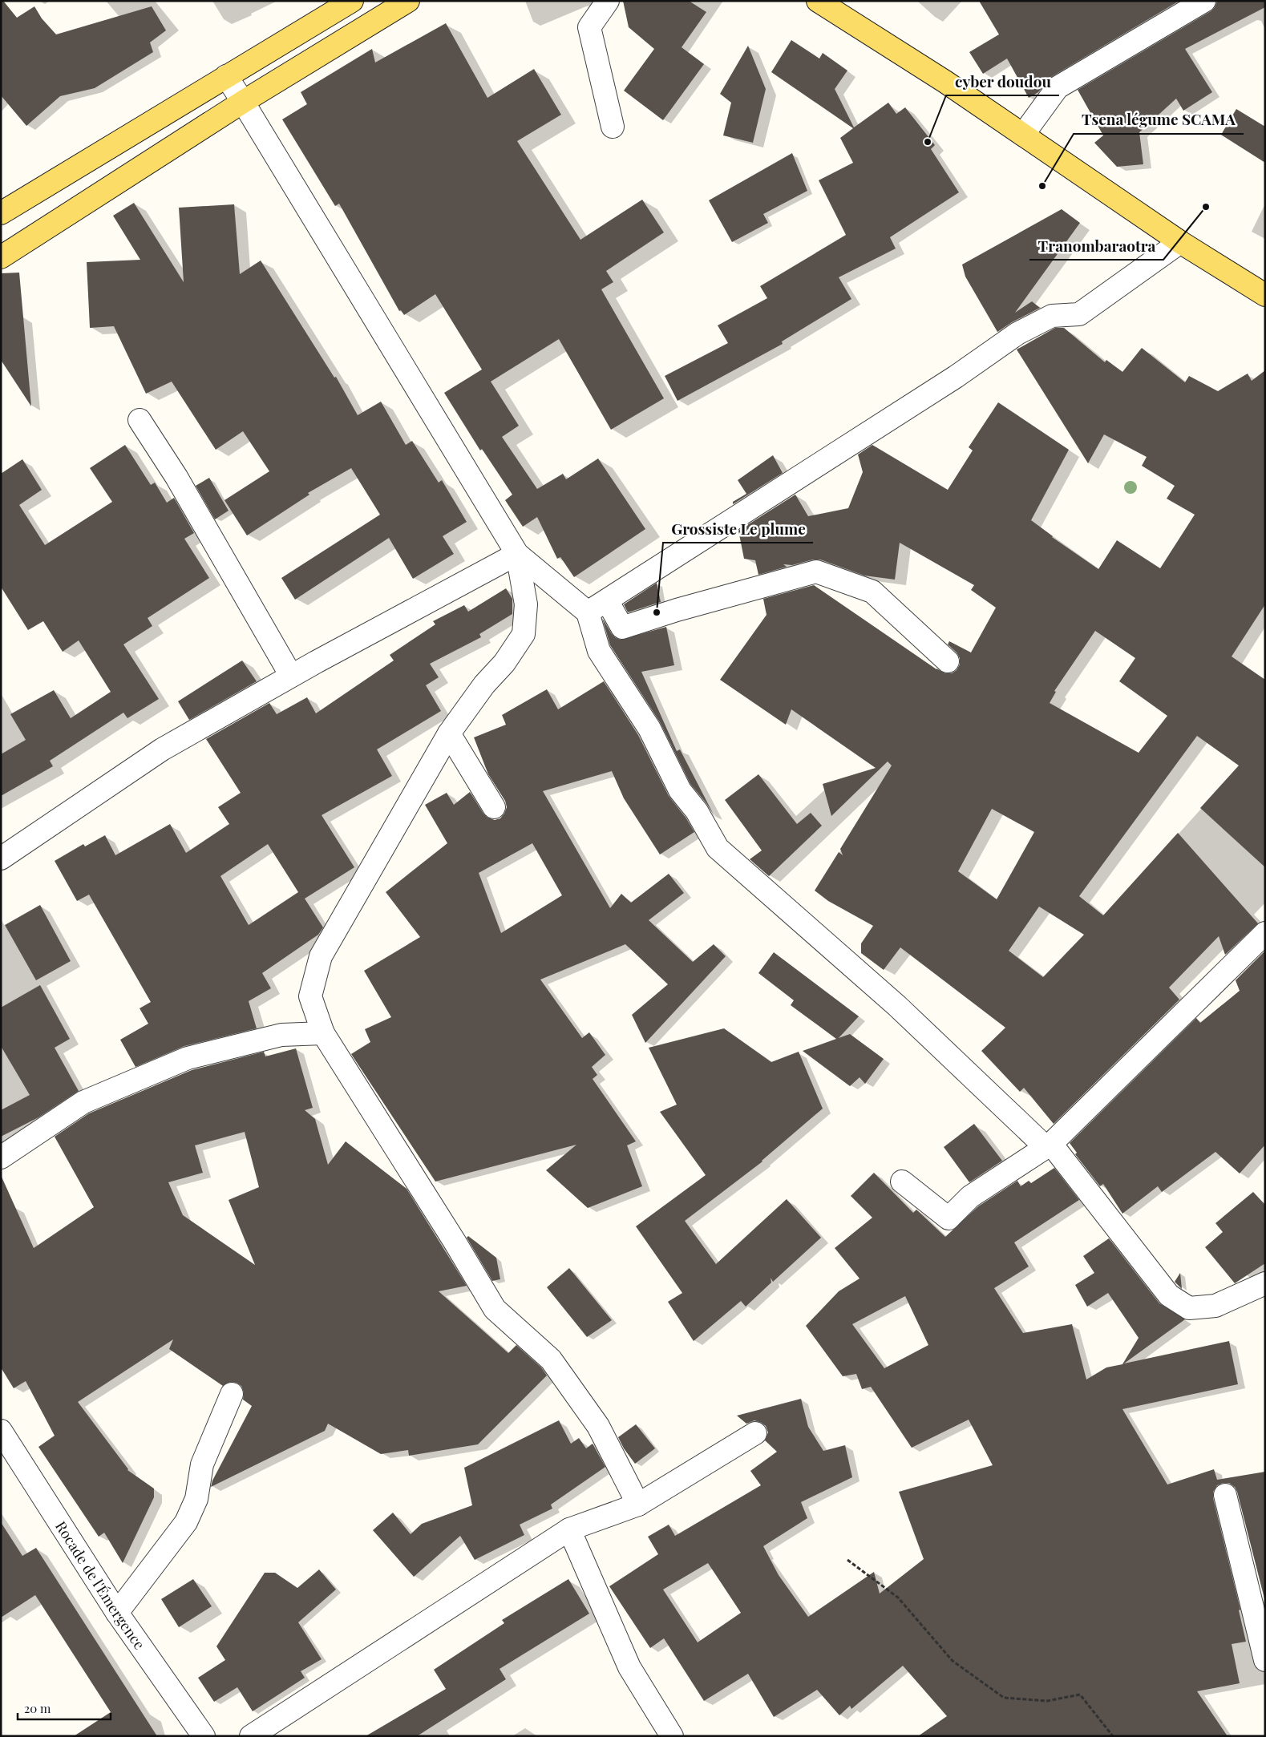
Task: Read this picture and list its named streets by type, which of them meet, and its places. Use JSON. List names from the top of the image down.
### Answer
{
  "streets": {
    "street": ["Rocade de l'Émergence"]
  },
  "places": [
    "cyber doudou",
    "Tsena légume SCAMA",
    "Tranombaraotra",
    "Grossiste Le plume"
  ],
  "scale_bar": "20 m"
}
